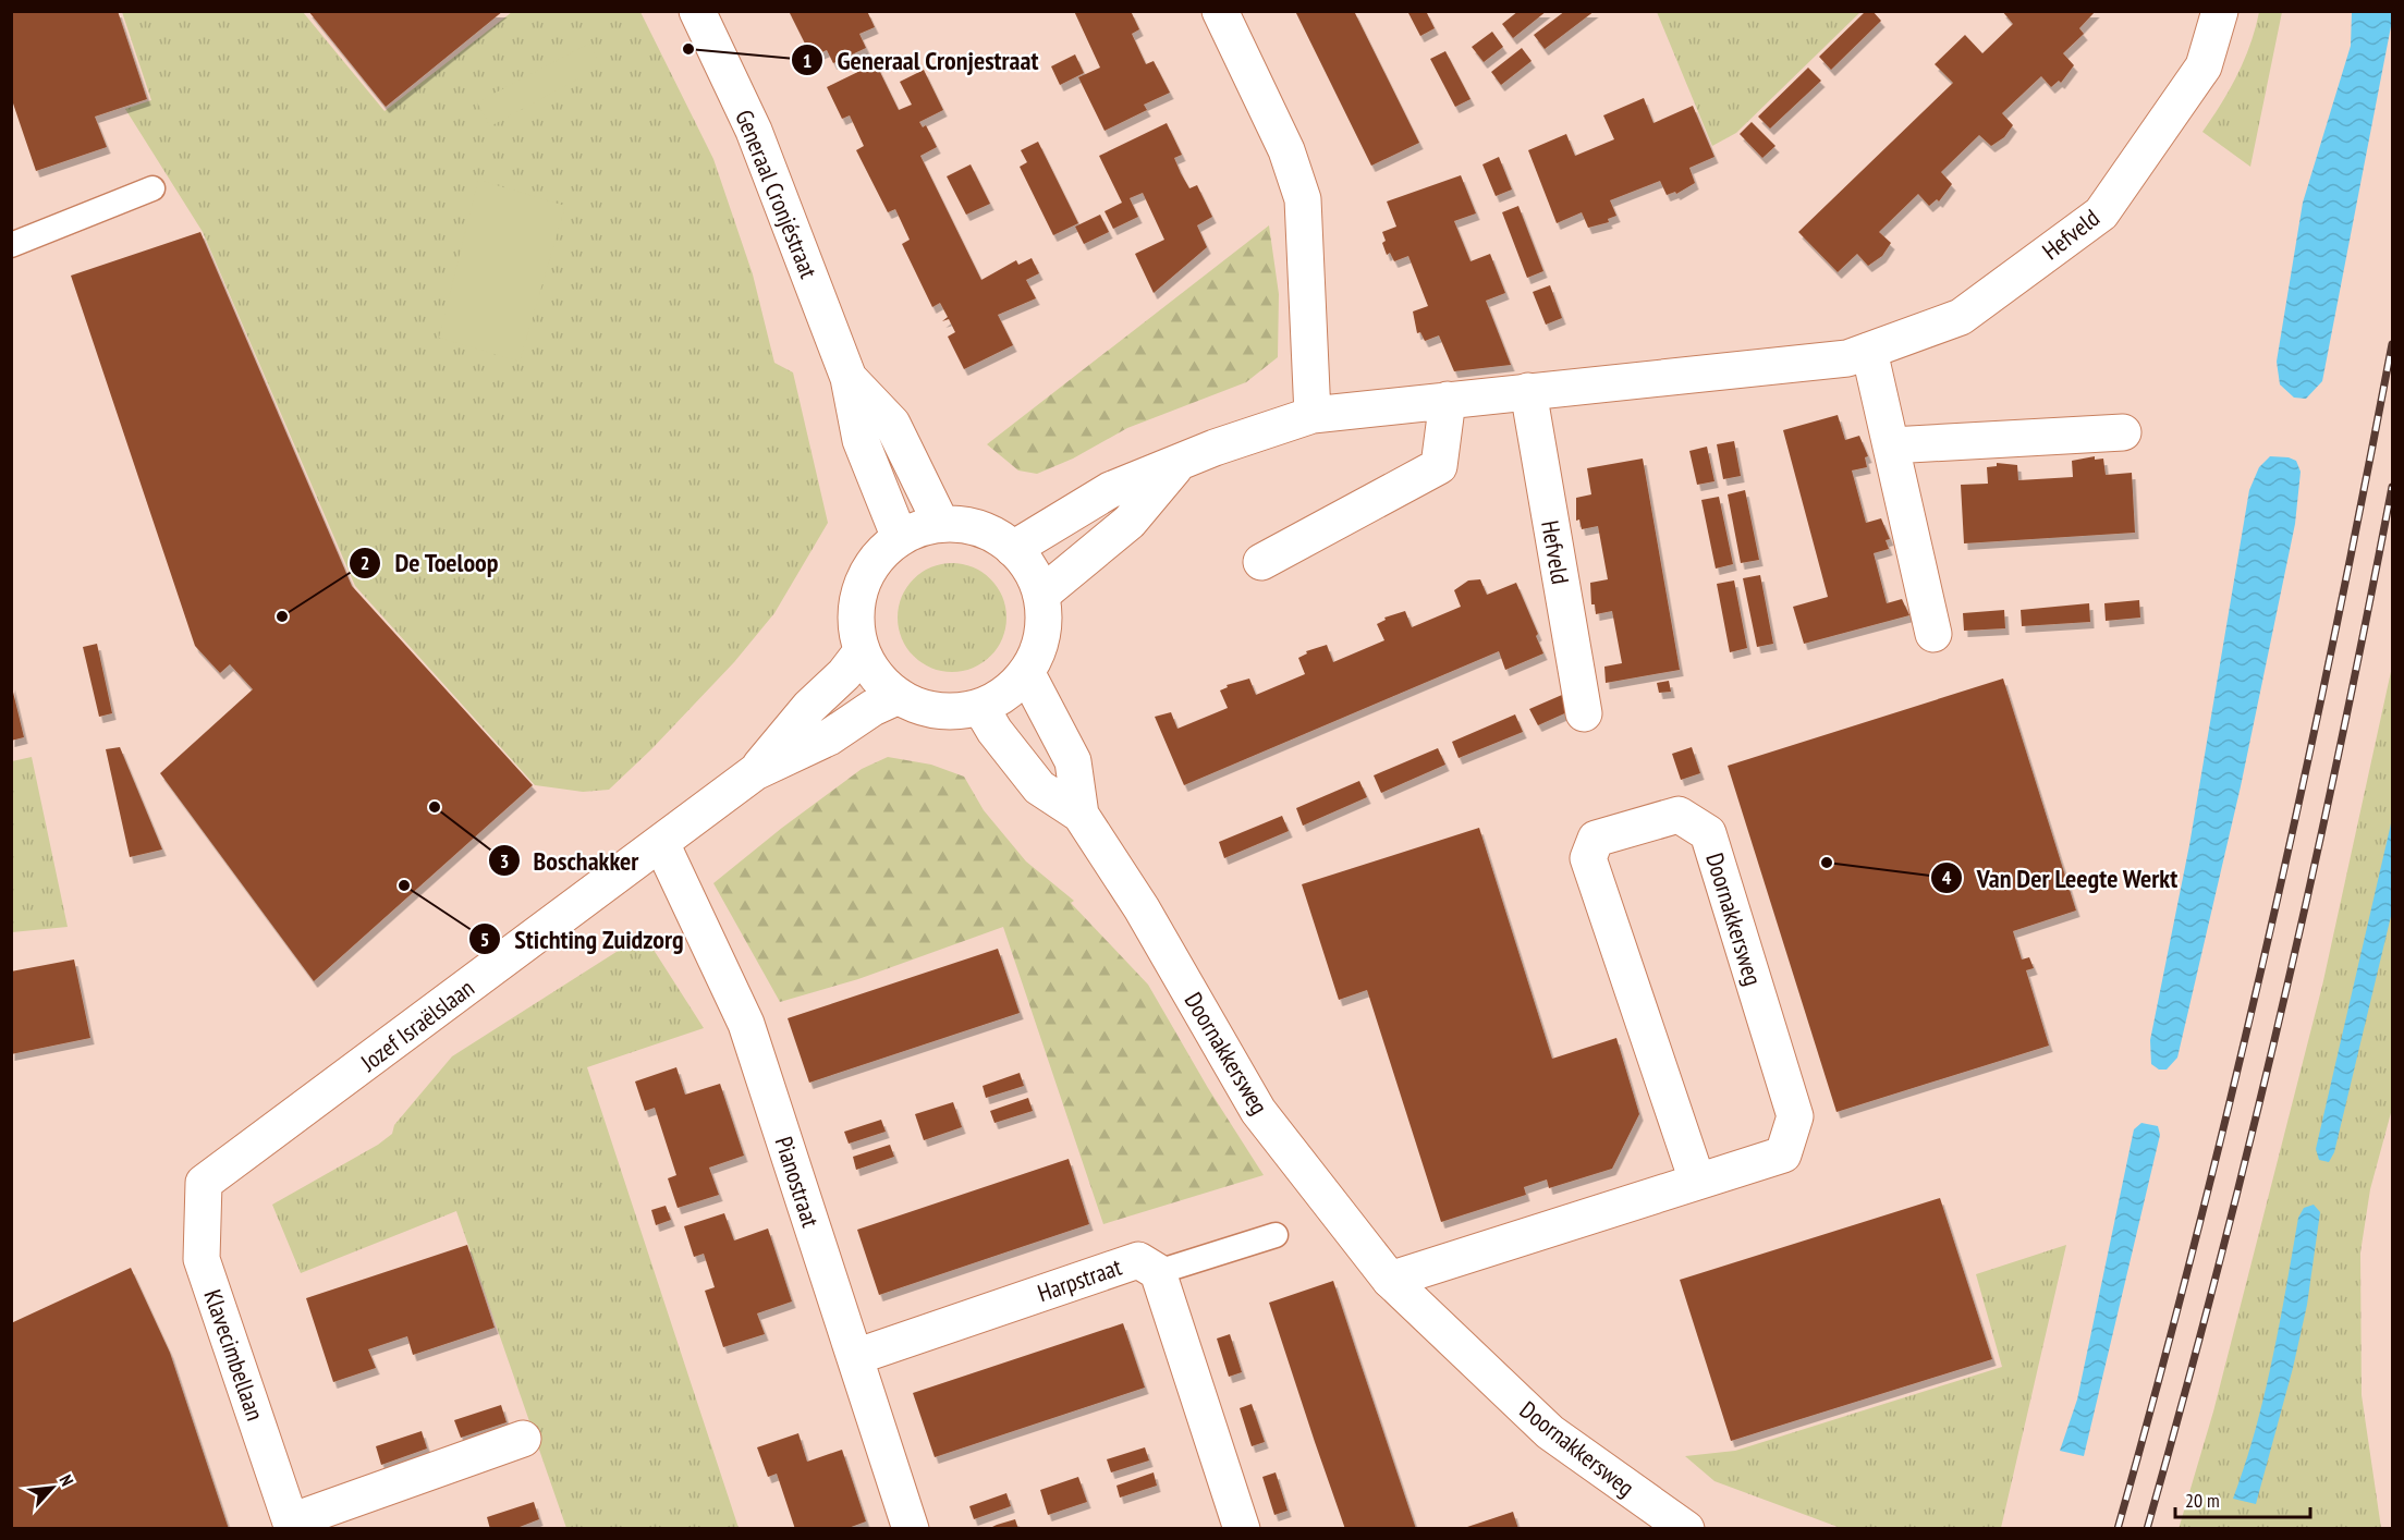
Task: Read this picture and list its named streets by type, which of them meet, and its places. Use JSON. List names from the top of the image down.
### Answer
{
  "streets": {
    "street": [
      "Generaal Cronjéstraat",
      "Hefveld",
      "Doornakkersweg",
      "Jozef Israëlslaan",
      "Pianostraat",
      "Harpstraat",
      "Klavecimbellaan"
    ]
  },
  "crossings": [
    ["Generaal Cronjéstraat", "Hefveld"],
    ["Generaal Cronjéstraat", "Doornakkersweg"],
    ["Generaal Cronjéstraat", "Jozef Israëlslaan"],
    ["Hefveld", "Doornakkersweg"],
    ["Hefveld", "Jozef Israëlslaan"],
    ["Doornakkersweg", "Jozef Israëlslaan"],
    ["Jozef Israëlslaan", "Pianostraat"],
    ["Jozef Israëlslaan", "Klavecimbellaan"],
    ["Pianostraat", "Harpstraat"]
  ],
  "places": [
    "Generaal Cronjestraat",
    "De Toeloop",
    "Boschakker",
    "Van Der Leegte Werkt",
    "Stichting Zuidzorg"
  ],
  "scale_bar": "20 m",
  "north": "top right"
}
